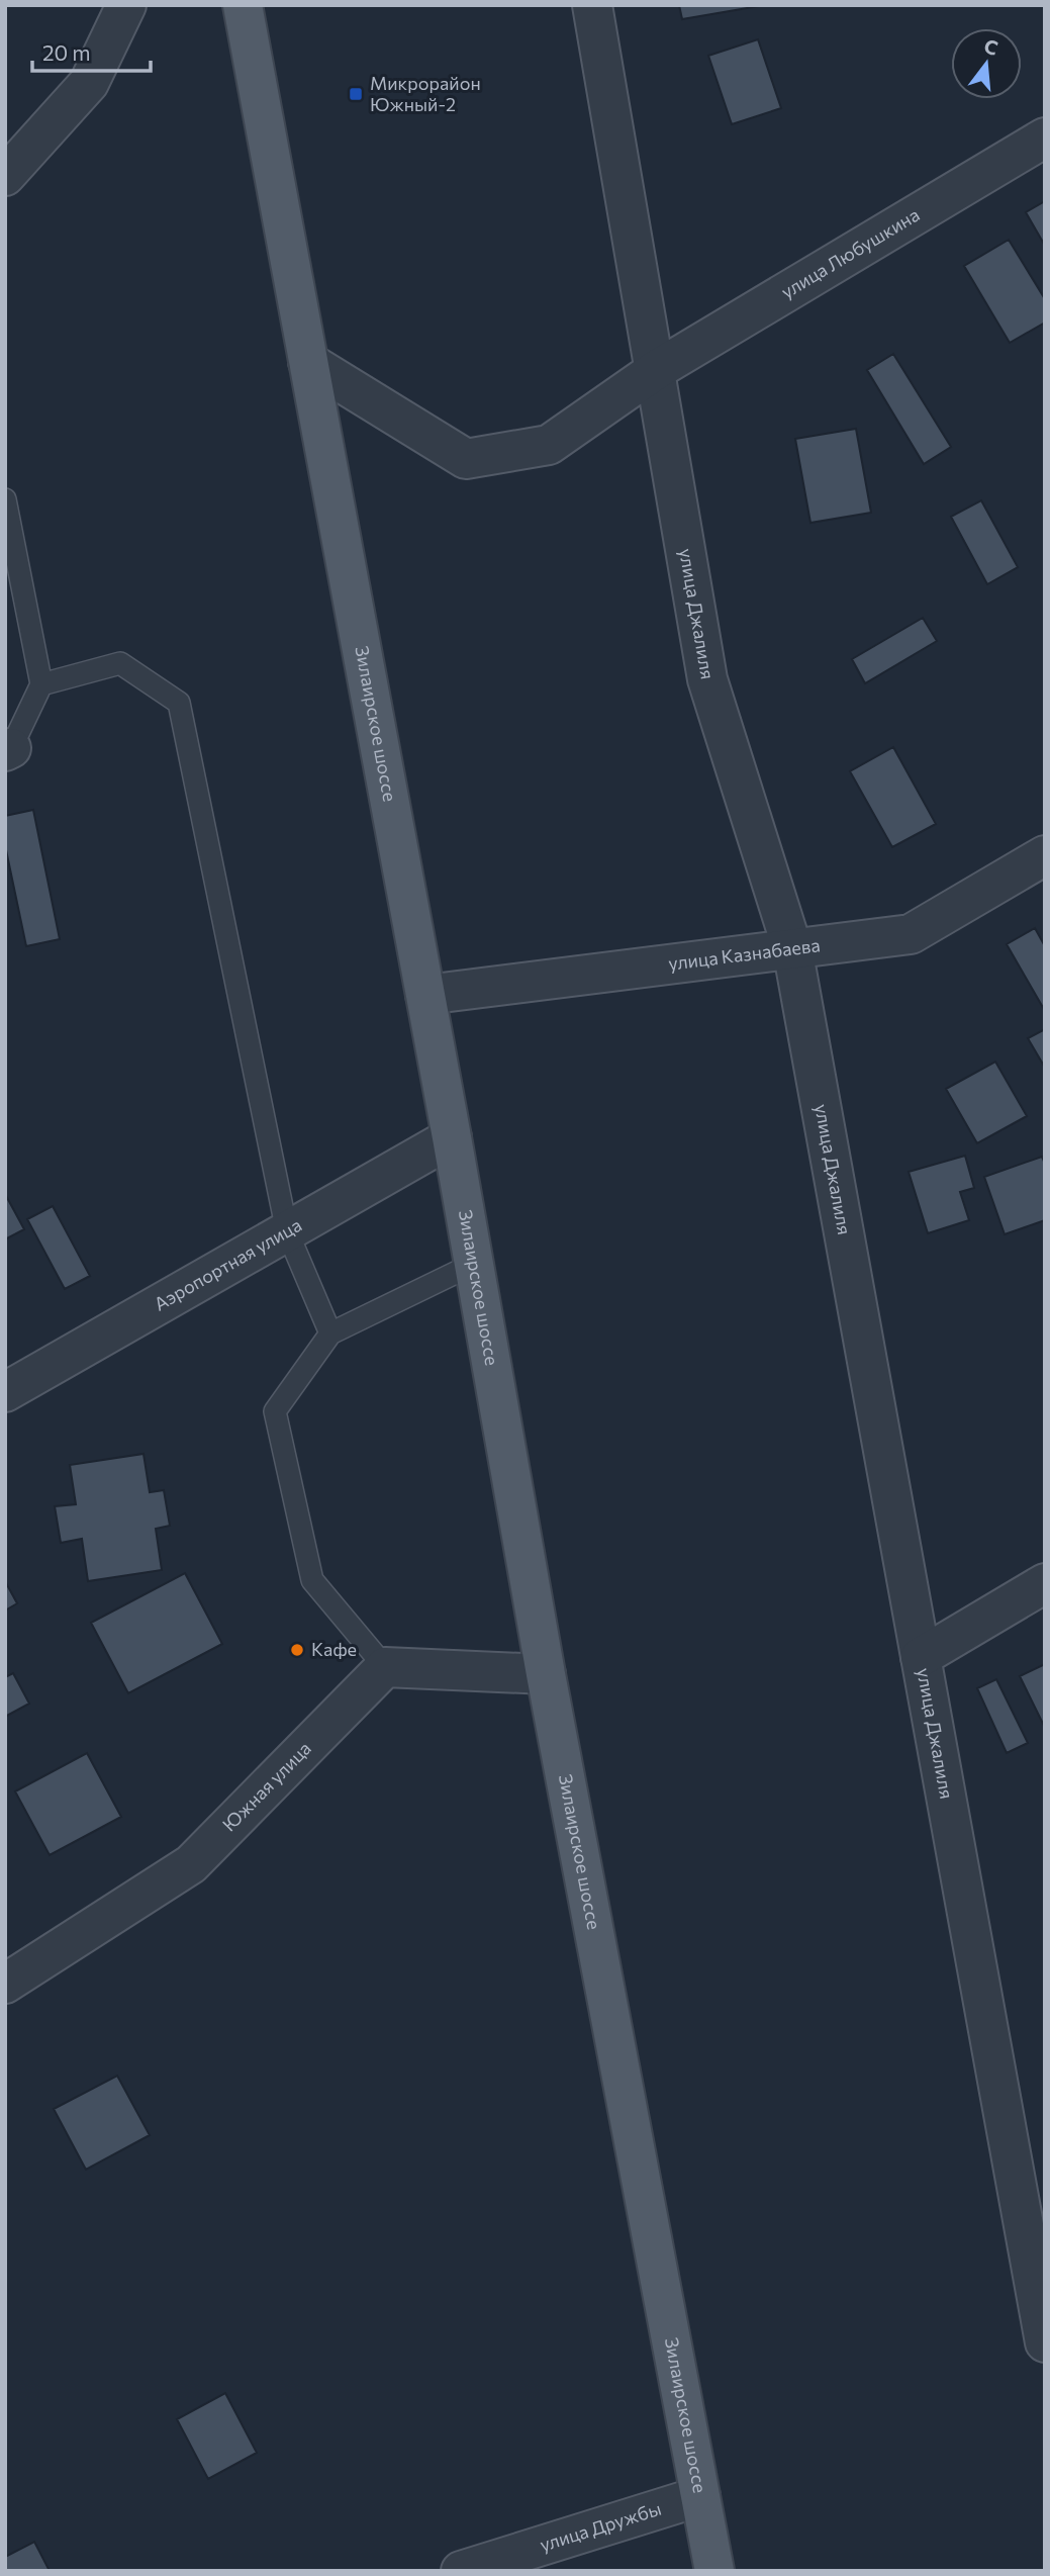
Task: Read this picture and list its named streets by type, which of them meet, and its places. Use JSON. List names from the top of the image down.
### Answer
{
  "streets": {
    "main road": ["Зилаирское шоссе"],
    "street": [
      "улица Любушкина",
      "улица Джалиля",
      "улица Казнабаева",
      "Аэропортная улица",
      "Южная улица",
      "улица Дружбы"
    ]
  },
  "crossings": [
    ["улица Любушкина", "улица Джалиля"],
    ["улица Любушкина", "Зилаирское шоссе"],
    ["улица Джалиля", "улица Казнабаева"],
    ["Зилаирское шоссе", "улица Казнабаева"],
    ["Зилаирское шоссе", "Аэропортная улица"],
    ["Зилаирское шоссе", "улица Дружбы"]
  ],
  "places": {
    "transit": ["Микрорайон Южный-2"],
    "other": ["Кафе"]
  },
  "scale_bar": "20 m",
  "north": "top"
}
